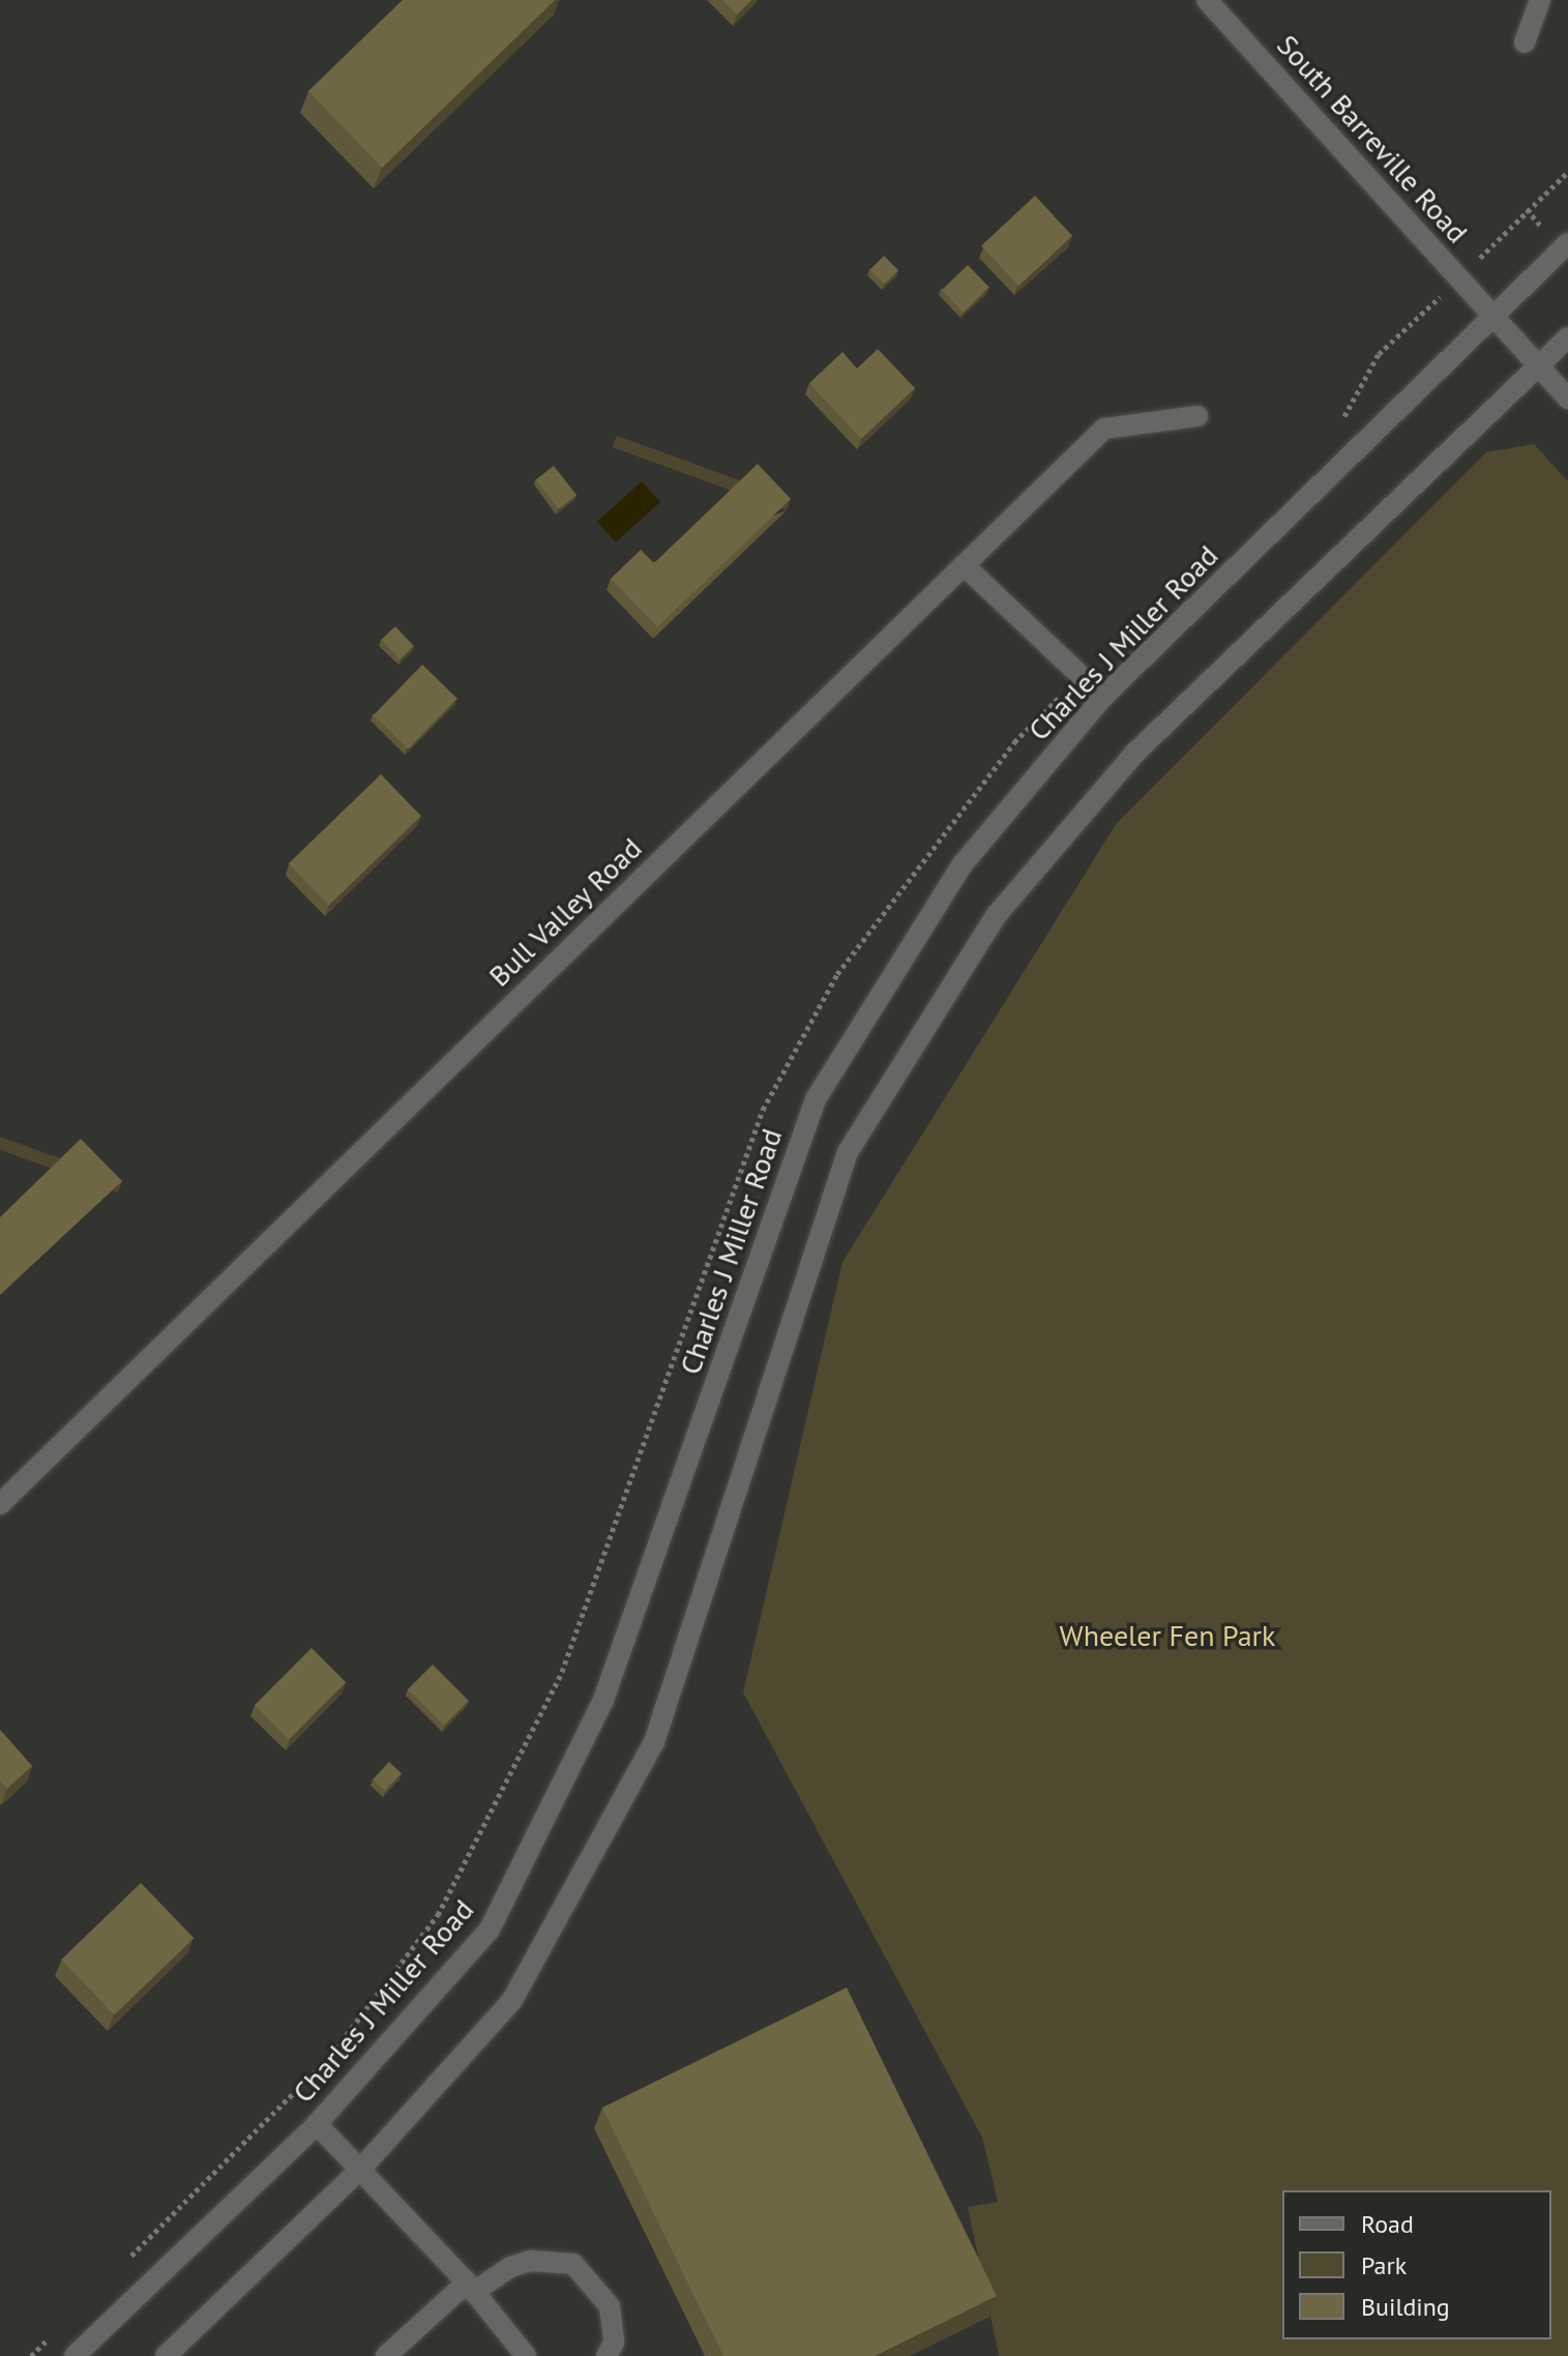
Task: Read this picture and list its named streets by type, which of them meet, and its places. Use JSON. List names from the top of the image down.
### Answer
{
  "streets": {
    "street": ["South Barreville Road", "Charles J Miller Road", "Bull Valley Road"]
  },
  "crossings": [
    ["South Barreville Road", "Charles J Miller Road"]
  ],
  "parks": ["Wheeler Fen Park"],
  "legend": ["Road", "Park", "Building"]
}
